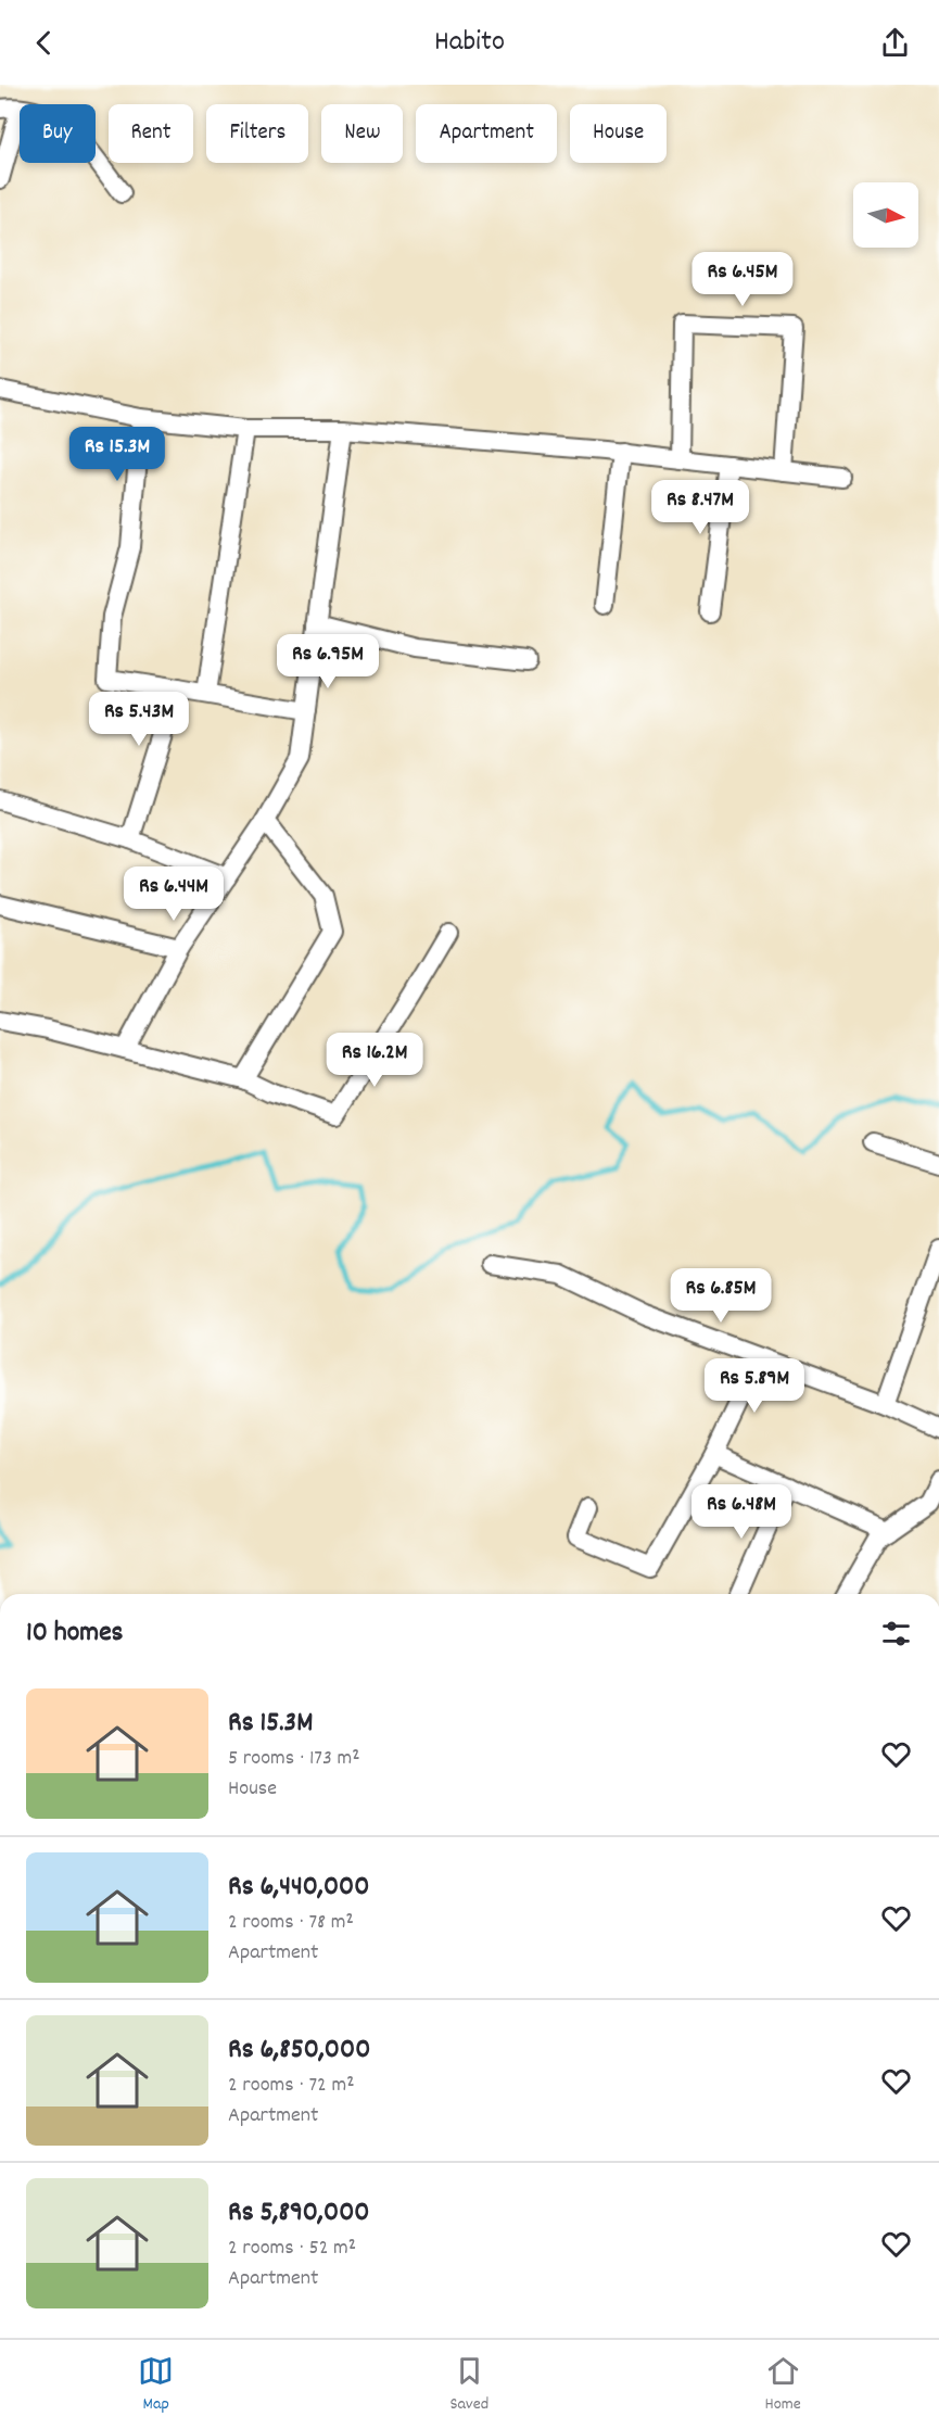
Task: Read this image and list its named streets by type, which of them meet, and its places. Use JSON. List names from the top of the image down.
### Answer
{
  "north": "right",
  "page": {
    "header": "Habito",
    "chip": [
      "Buy",
      "Rent",
      "Filters",
      "New",
      "Apartment",
      "House"
    ],
    "price": [
      "Rs 6.45M",
      "Rs 15.3M",
      "Rs 8.47M",
      "Rs 6.95M",
      "Rs 5.43M",
      "Rs 6.44M",
      "Rs 16.2M",
      "Rs 6.85M",
      "Rs 5.89M",
      "Rs 6.48M"
    ],
    "heading": "10 homes",
    "list": [
      {
        "name": "Rs 15.3M",
        "note": "5 rooms · 173 m² · House"
      },
      {
        "name": "Rs 6,440,000",
        "note": "2 rooms · 78 m² · Apartment"
      },
      {
        "name": "Rs 6,850,000",
        "note": "2 rooms · 72 m² · Apartment"
      },
      {
        "name": "Rs 5,890,000",
        "note": "2 rooms · 52 m² · Apartment"
      }
    ],
    "tabs": ["Map", "Saved", "Home"]
  }
}
